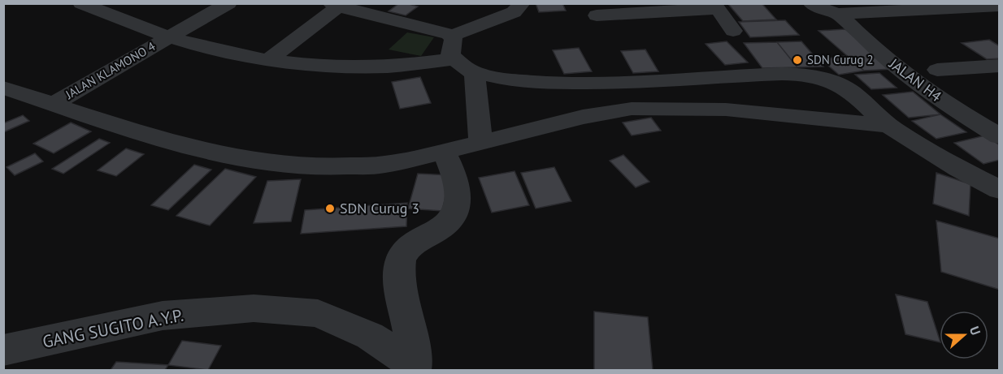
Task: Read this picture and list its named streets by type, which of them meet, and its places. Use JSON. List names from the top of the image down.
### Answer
{
  "streets": {
    "street": ["JALAN KLAMONO 4", "JALAN H4", "GANG SUGITO A.Y.P."]
  },
  "places": ["SDN Curug 2", "SDN Curug 3"],
  "north": "right"
}
